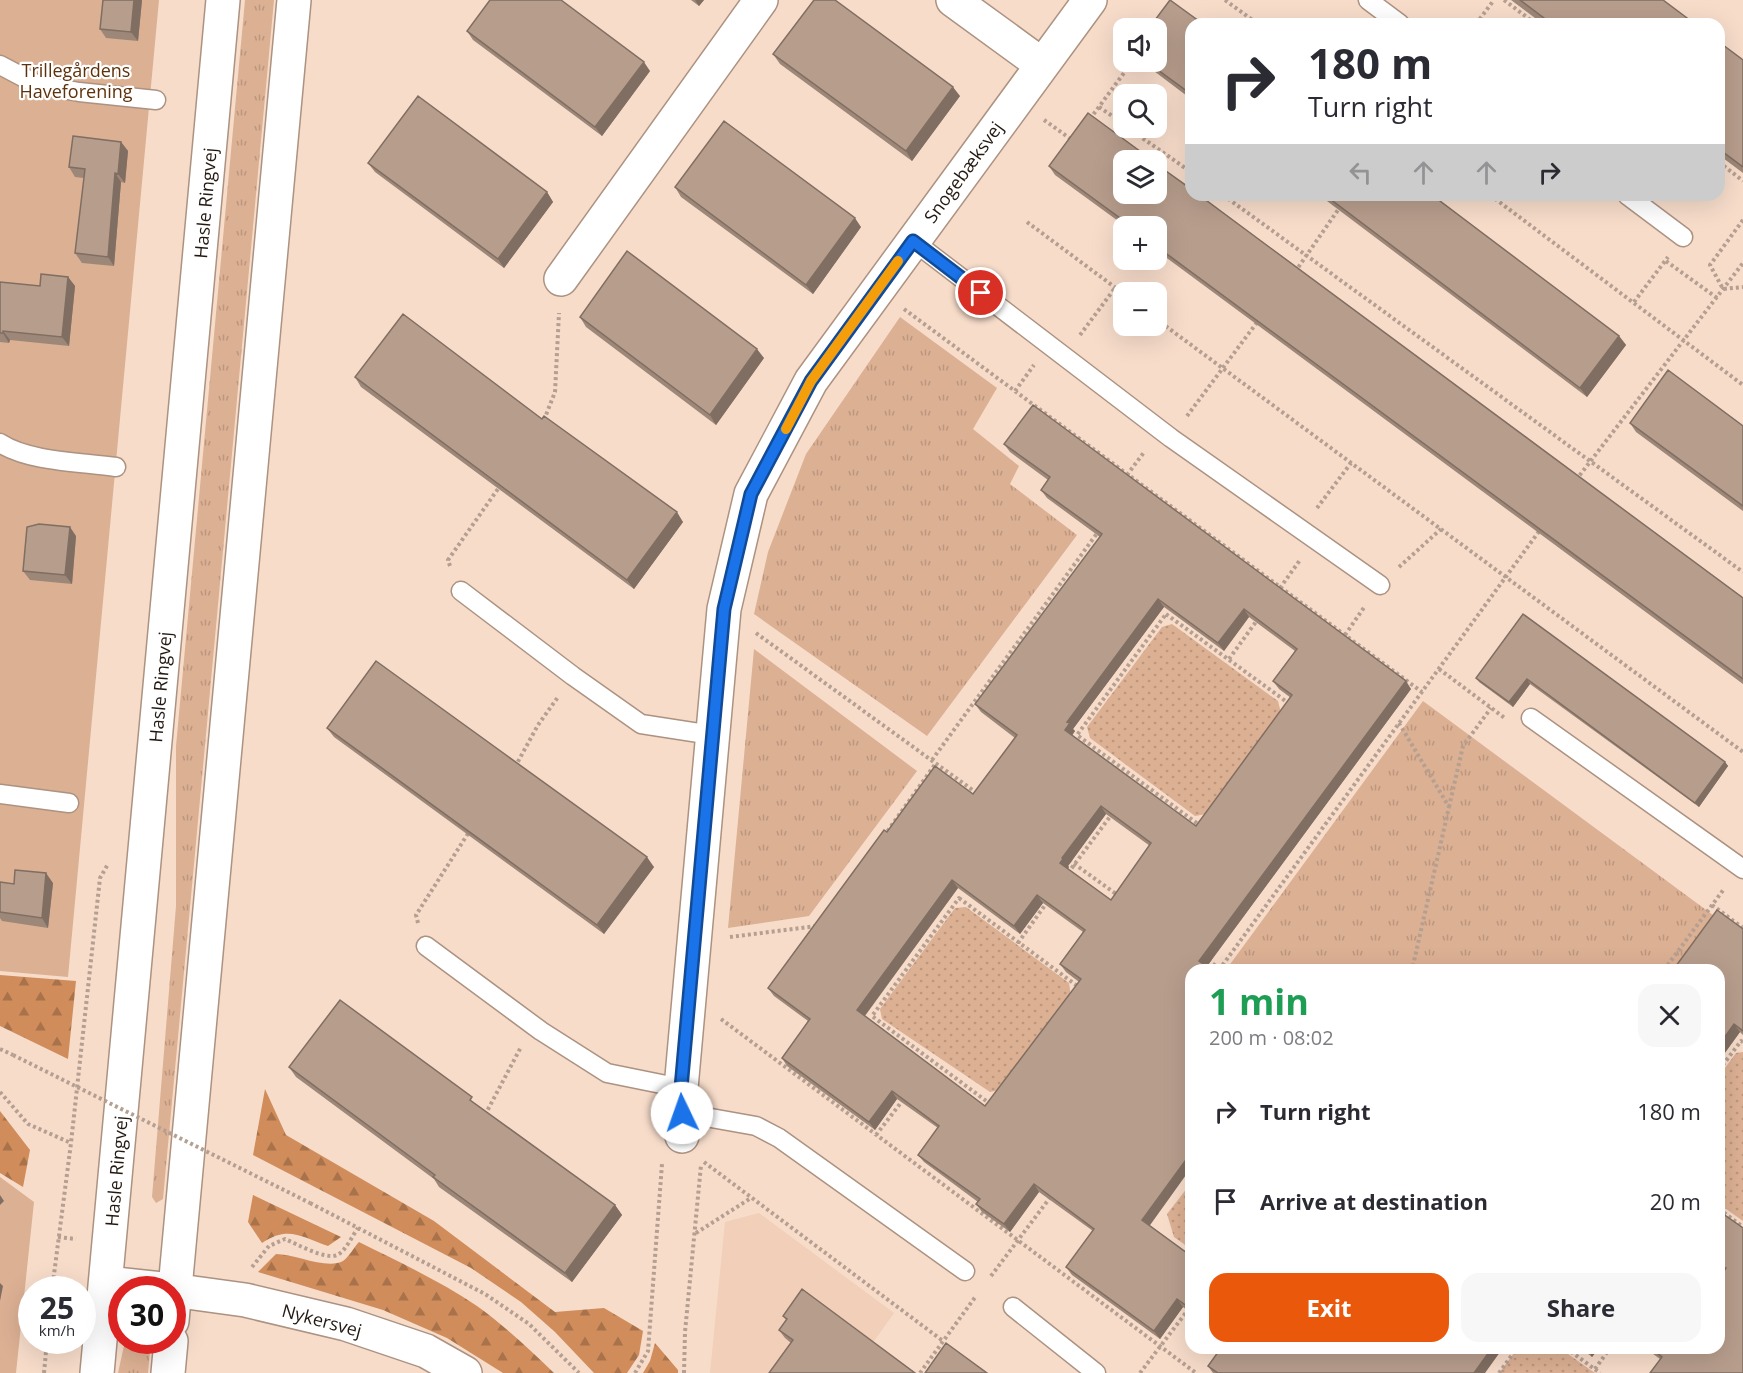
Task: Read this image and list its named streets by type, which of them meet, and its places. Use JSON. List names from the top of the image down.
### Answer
{
  "streets": {
    "main road": ["Snogebæksvej", "Hasle Ringvej", "Nykersvej"]
  },
  "parks": ["Trillegårdens Haveforening"],
  "page": {
    "map_buttons": ["+", "−"],
    "turn": ["180 m", "Turn right"],
    "heading": ["1 min", "200 m · 08:02"],
    "list": [
      {
        "name": "Turn right",
        "value": "180 m"
      },
      {
        "name": "Arrive at destination",
        "value": "20 m"
      }
    ],
    "buttons": ["Exit", "Share"],
    "speed": "25 km/h",
    "limit": "30"
  }
}
